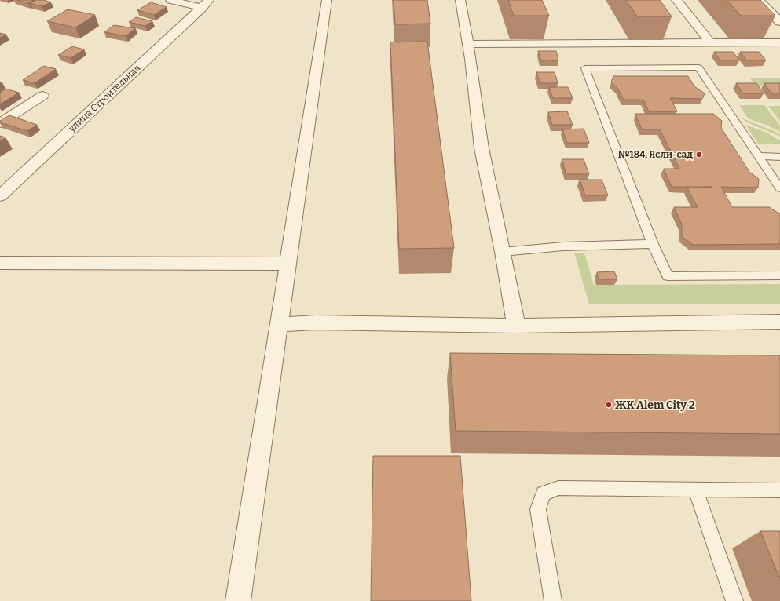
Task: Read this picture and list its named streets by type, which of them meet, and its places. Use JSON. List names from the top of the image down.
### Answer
{
  "streets": {
    "street": ["улица Строительная"]
  },
  "places": ["№184, Ясли-сад", "ЖК Alem City 2"]
}
